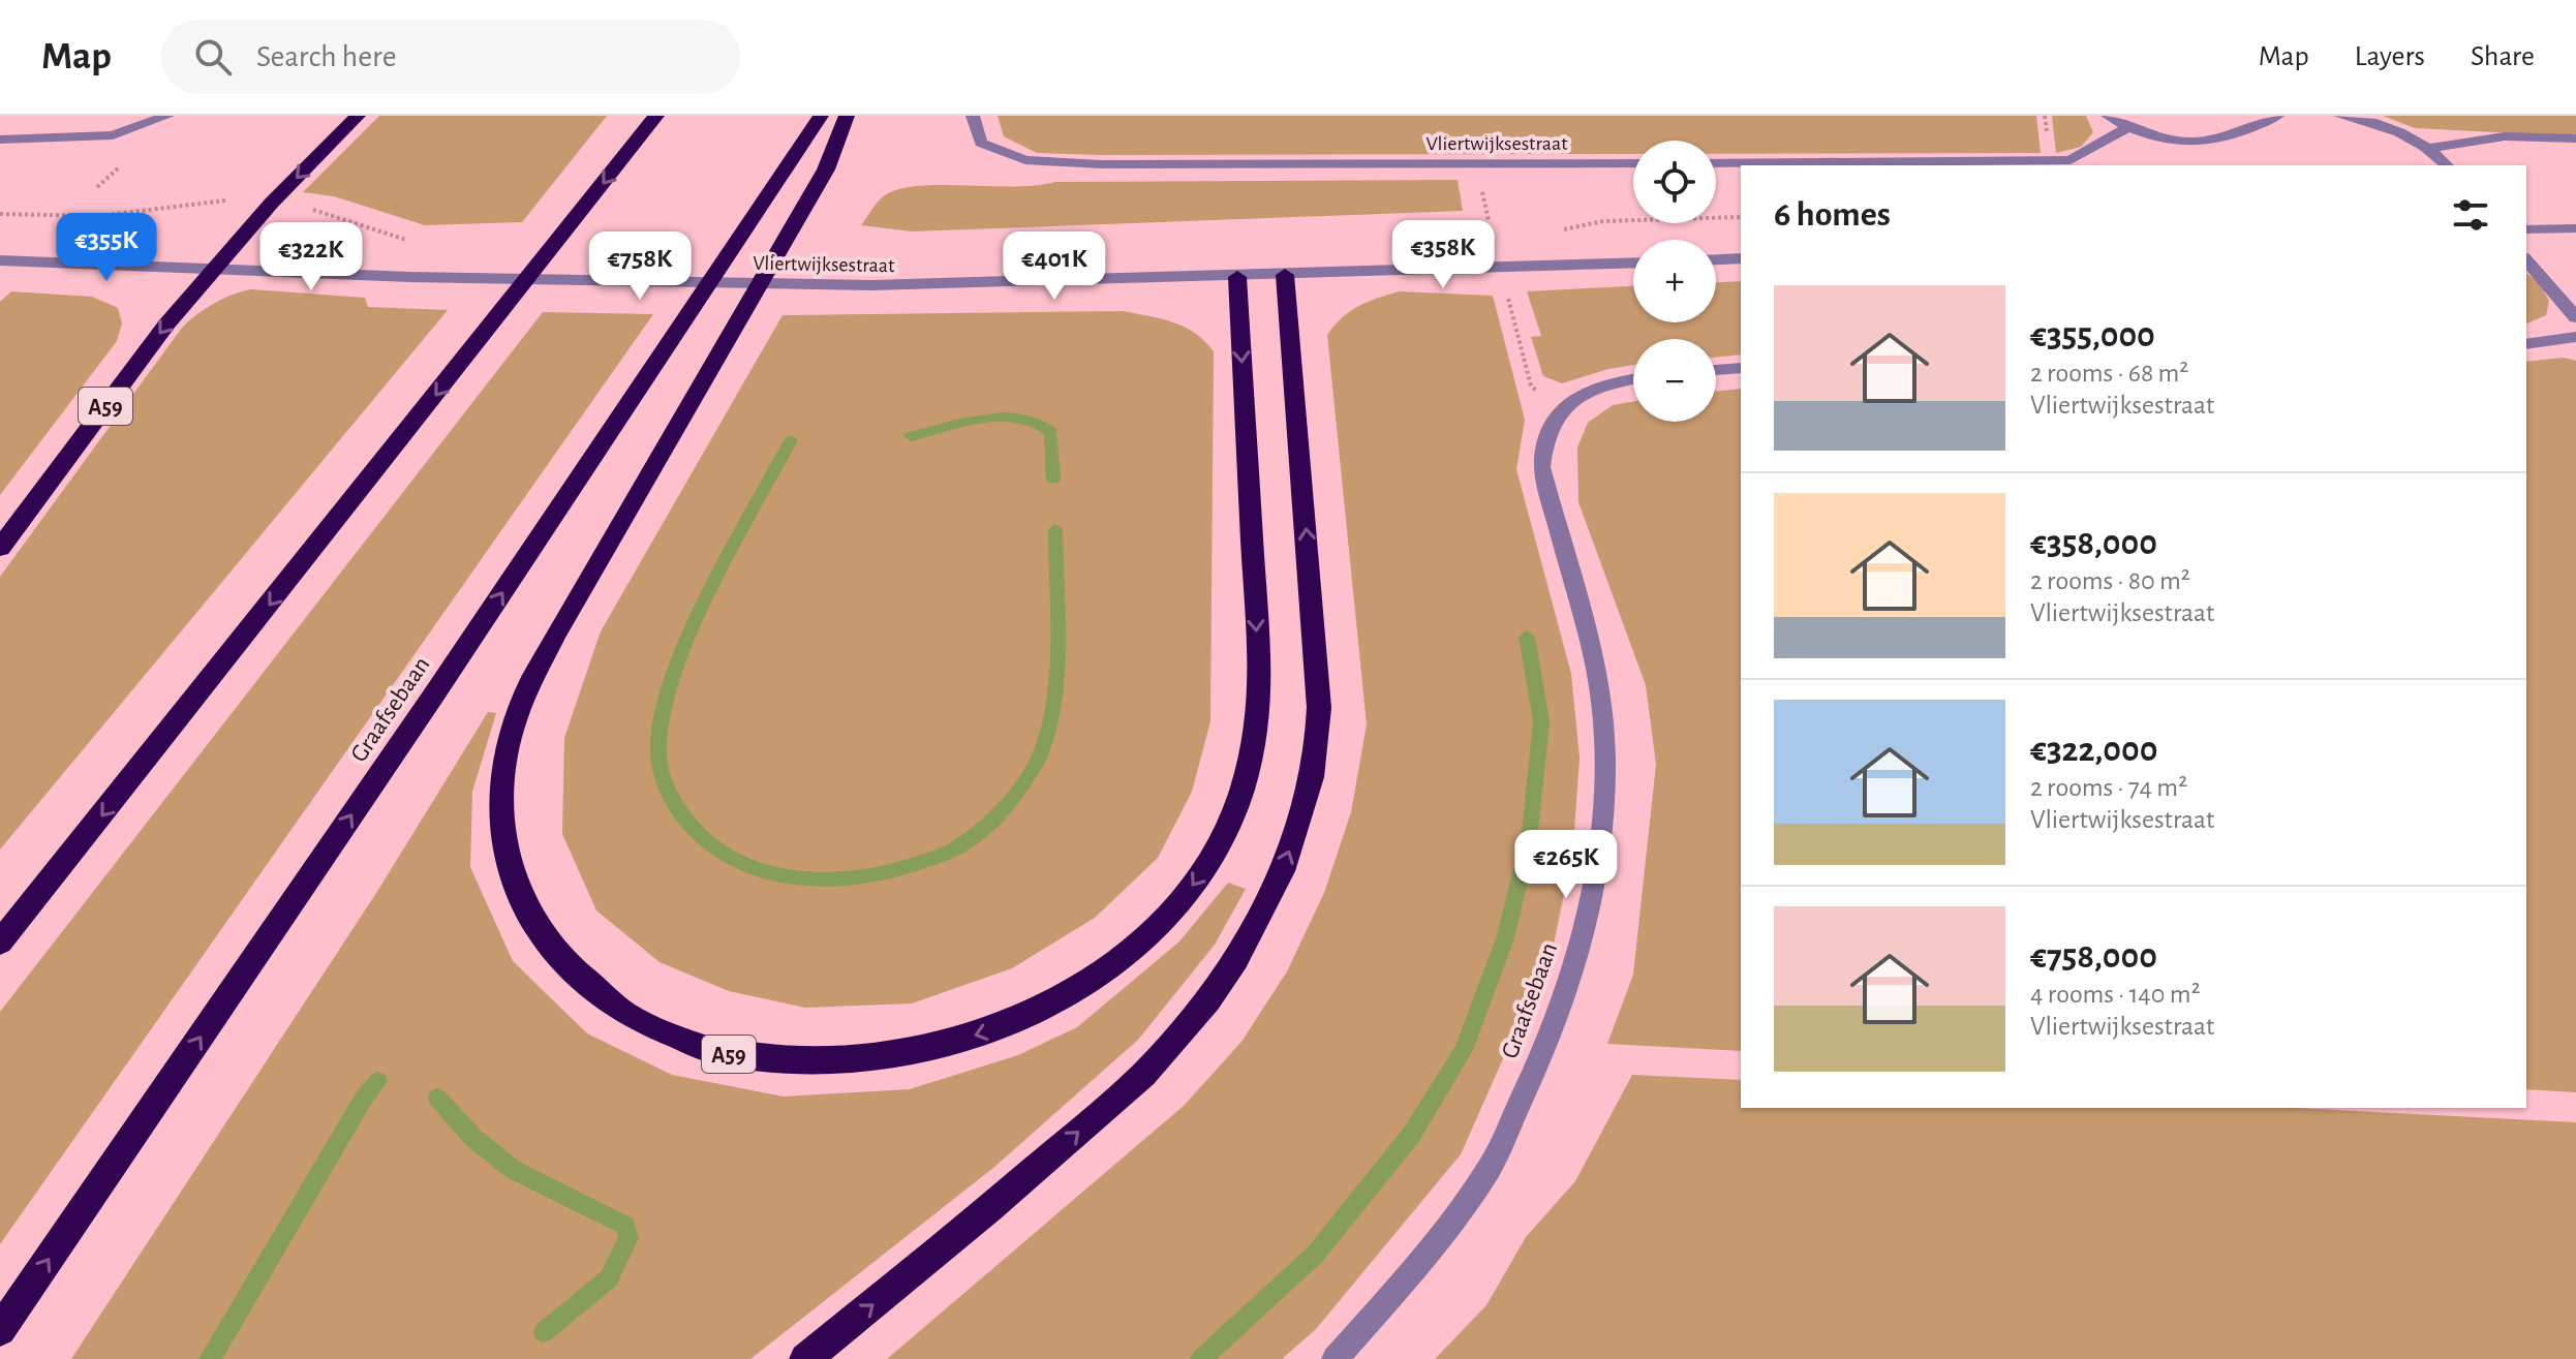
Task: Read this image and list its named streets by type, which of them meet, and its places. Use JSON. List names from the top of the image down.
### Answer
{
  "streets": {
    "highway": ["A59", "Graafsebaan"],
    "street": ["Vliertwijksestraat"]
  },
  "crossings": [
    ["Vliertwijksestraat", "A59"]
  ],
  "page": {
    "header": "Map",
    "search": "Search here",
    "nav": ["Map", "Layers", "Share"],
    "map_buttons": ["+", "−"],
    "heading": "6 homes",
    "price": [
      "€355K",
      "€358K",
      "€322K",
      "€758K",
      "€401K",
      "€265K"
    ],
    "list": [
      {
        "name": "€355,000",
        "note": "2 rooms · 68 m² · Vliertwijksestraat"
      },
      {
        "name": "€358,000",
        "note": "2 rooms · 80 m² · Vliertwijksestraat"
      },
      {
        "name": "€322,000",
        "note": "2 rooms · 74 m² · Vliertwijksestraat"
      },
      {
        "name": "€758,000",
        "note": "4 rooms · 140 m² · Vliertwijksestraat"
      }
    ]
  }
}
